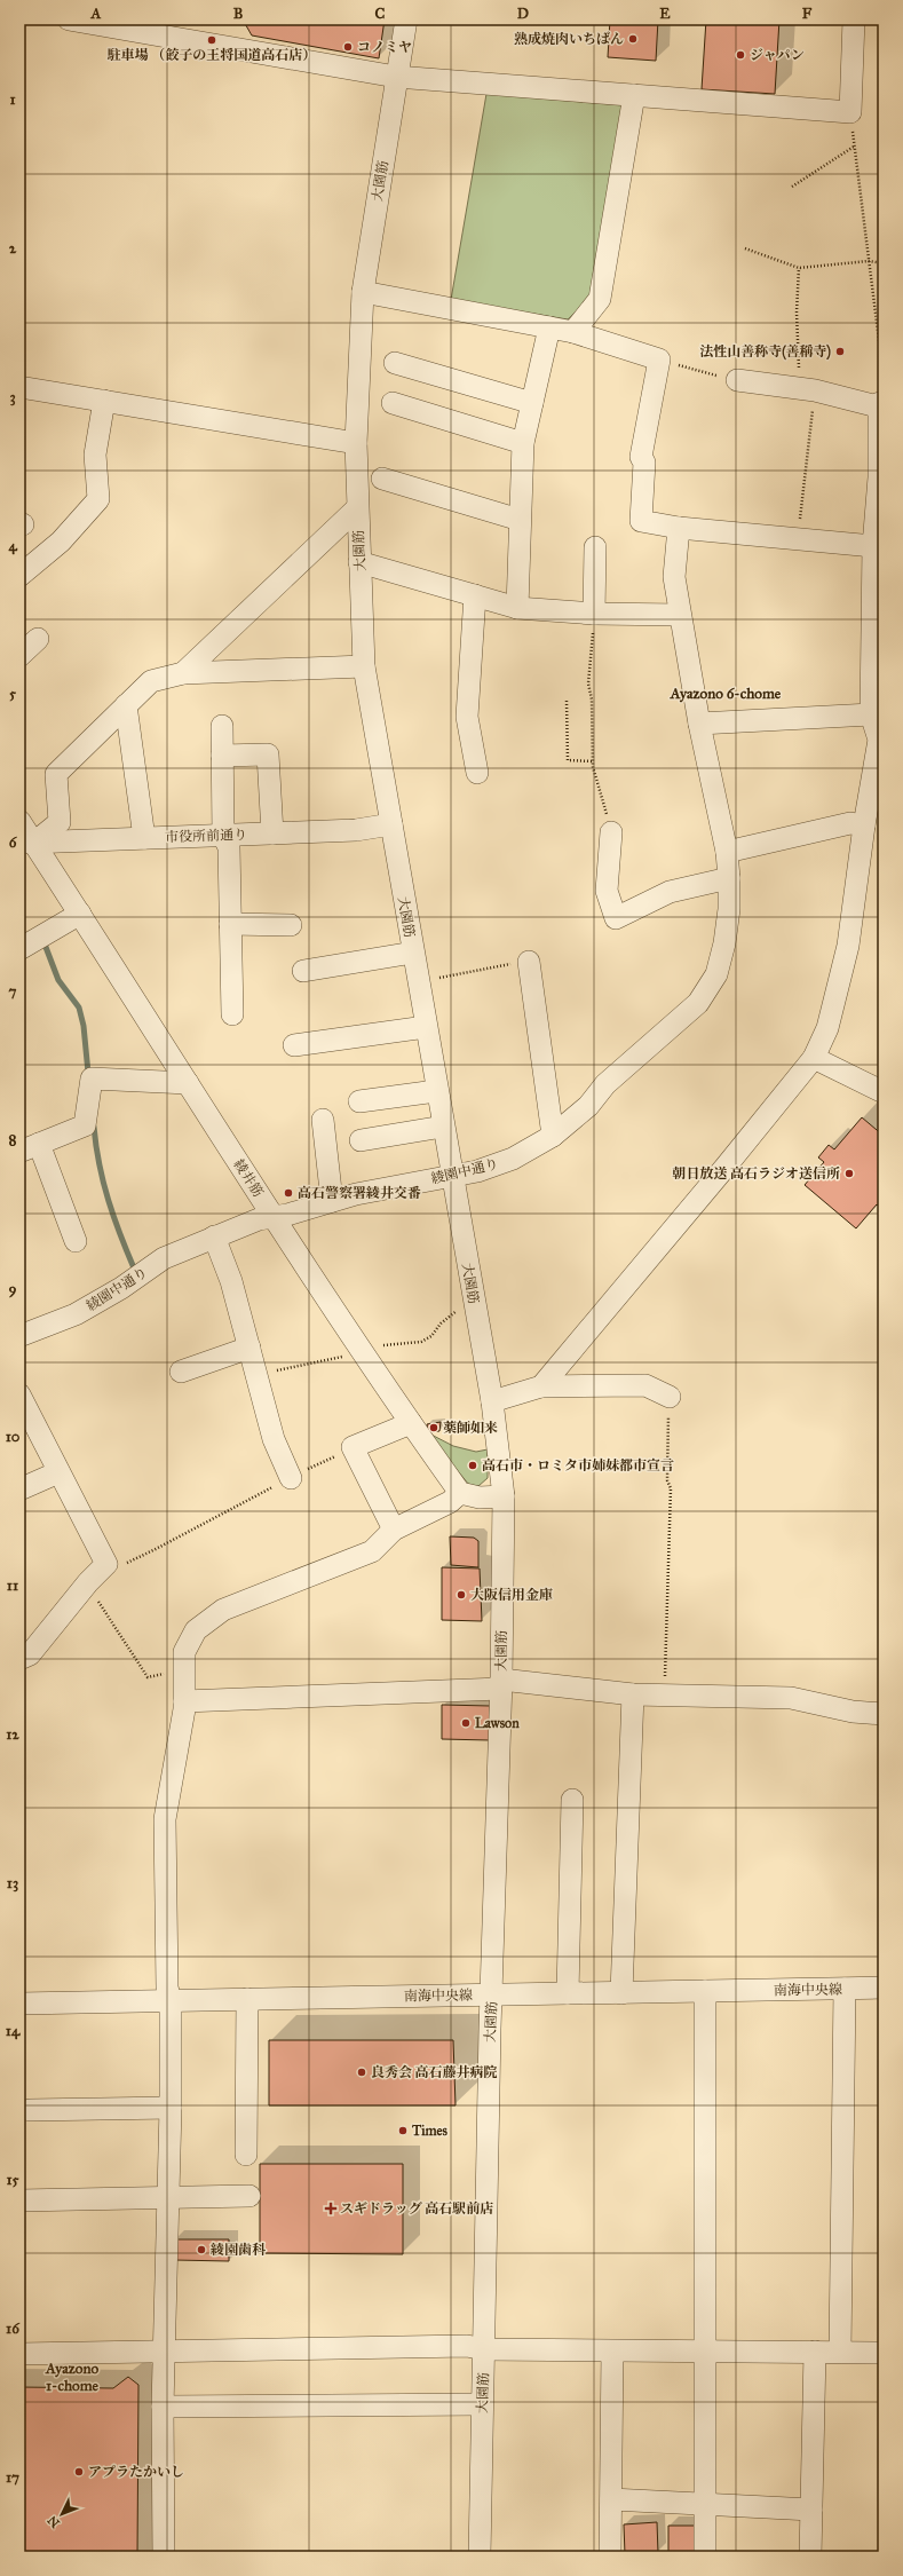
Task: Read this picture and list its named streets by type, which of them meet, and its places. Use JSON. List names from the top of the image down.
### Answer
{
  "streets": {
    "street": [
      "大園筋",
      "市役所前通り",
      "綾園中通り",
      "綾井筋",
      "南海中央線"
    ]
  },
  "crossings": [
    ["大園筋", "市役所前通り"],
    ["大園筋", "綾園中通り"],
    ["大園筋", "南海中央線"],
    ["市役所前通り", "綾井筋"],
    ["綾園中通り", "綾井筋"]
  ],
  "districts": ["Ayazono 6-chome", "Ayazono 1-chome"],
  "places": {
    "other": [
      "熟成焼肉いちばん",
      "駐車場 （餃子の王将国道高石店）",
      "コノミヤ",
      "ジャパン",
      "法性山善称寺(善稱寺)",
      "朝日放送 高石ラジオ送信所",
      "高石警察署綾井交番",
      "薬師如来",
      "高石市・ロミタ市姉妹都市宣言",
      "大阪信用金庫",
      "Lawson",
      "良秀会 高石藤井病院",
      "Times",
      "綾園歯科",
      "アプラたかいし"
    ],
    "health": ["スギドラッグ 高石駅前店"]
  },
  "north": "bottom left",
  "grid": {
    "columns": [
      "A",
      "B",
      "C",
      "D",
      "E",
      "F"
    ],
    "rows": [
      "1",
      "2",
      "3",
      "4",
      "5",
      "6",
      "7",
      "8",
      "9",
      "10",
      "11",
      "12",
      "13",
      "14",
      "15",
      "16",
      "17"
    ]
  }
}
